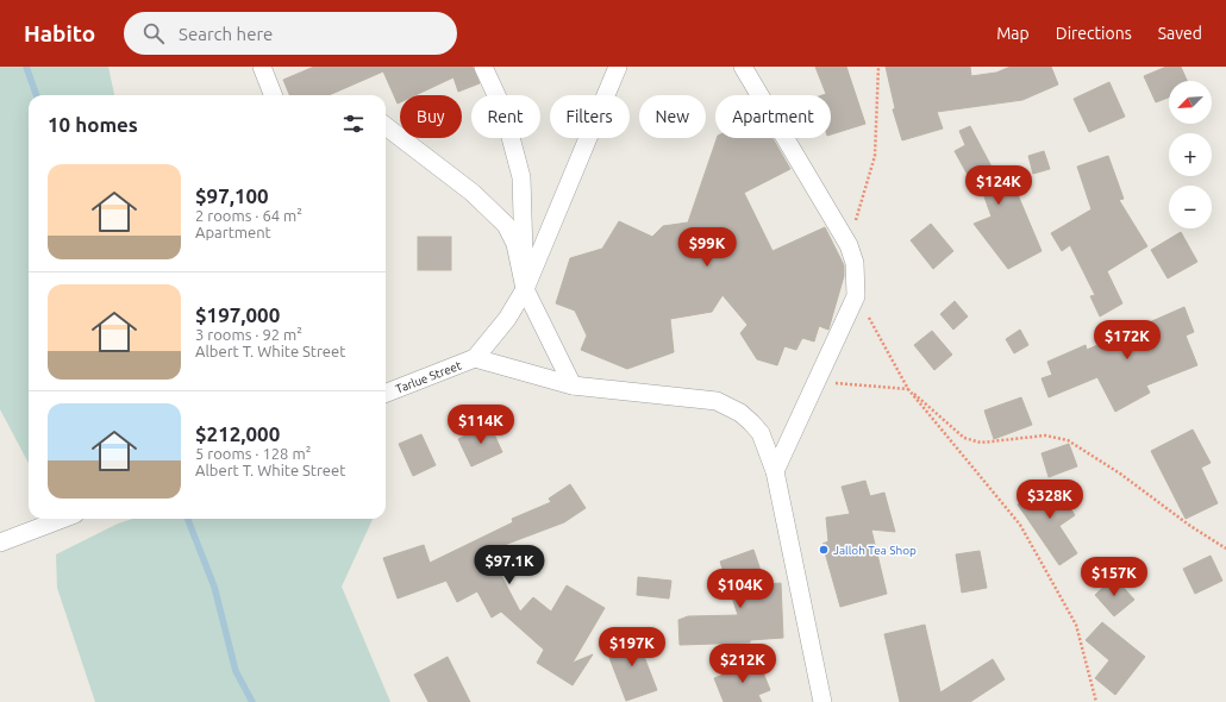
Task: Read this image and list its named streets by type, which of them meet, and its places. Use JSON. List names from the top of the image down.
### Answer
{
  "streets": {
    "street": ["Tarlue Street"]
  },
  "places": ["Jalloh Tea Shop"],
  "north": "bottom left",
  "page": {
    "header": "Habito",
    "search": "Search here",
    "nav": ["Map", "Directions", "Saved"],
    "map_buttons": ["+", "−"],
    "chip": [
      "Buy",
      "Rent",
      "Filters",
      "New",
      "Apartment"
    ],
    "heading": "10 homes",
    "list": [
      {
        "name": "$97,100",
        "note": "2 rooms · 64 m² · Apartment"
      },
      {
        "name": "$197,000",
        "note": "3 rooms · 92 m² · Albert T. White Street"
      },
      {
        "name": "$212,000",
        "note": "5 rooms · 128 m² · Albert T. White Street"
      }
    ],
    "price": [
      "$124K",
      "$99K",
      "$172K",
      "$114K",
      "$328K",
      "$97.1K",
      "$157K",
      "$104K",
      "$197K",
      "$212K"
    ]
  }
}
